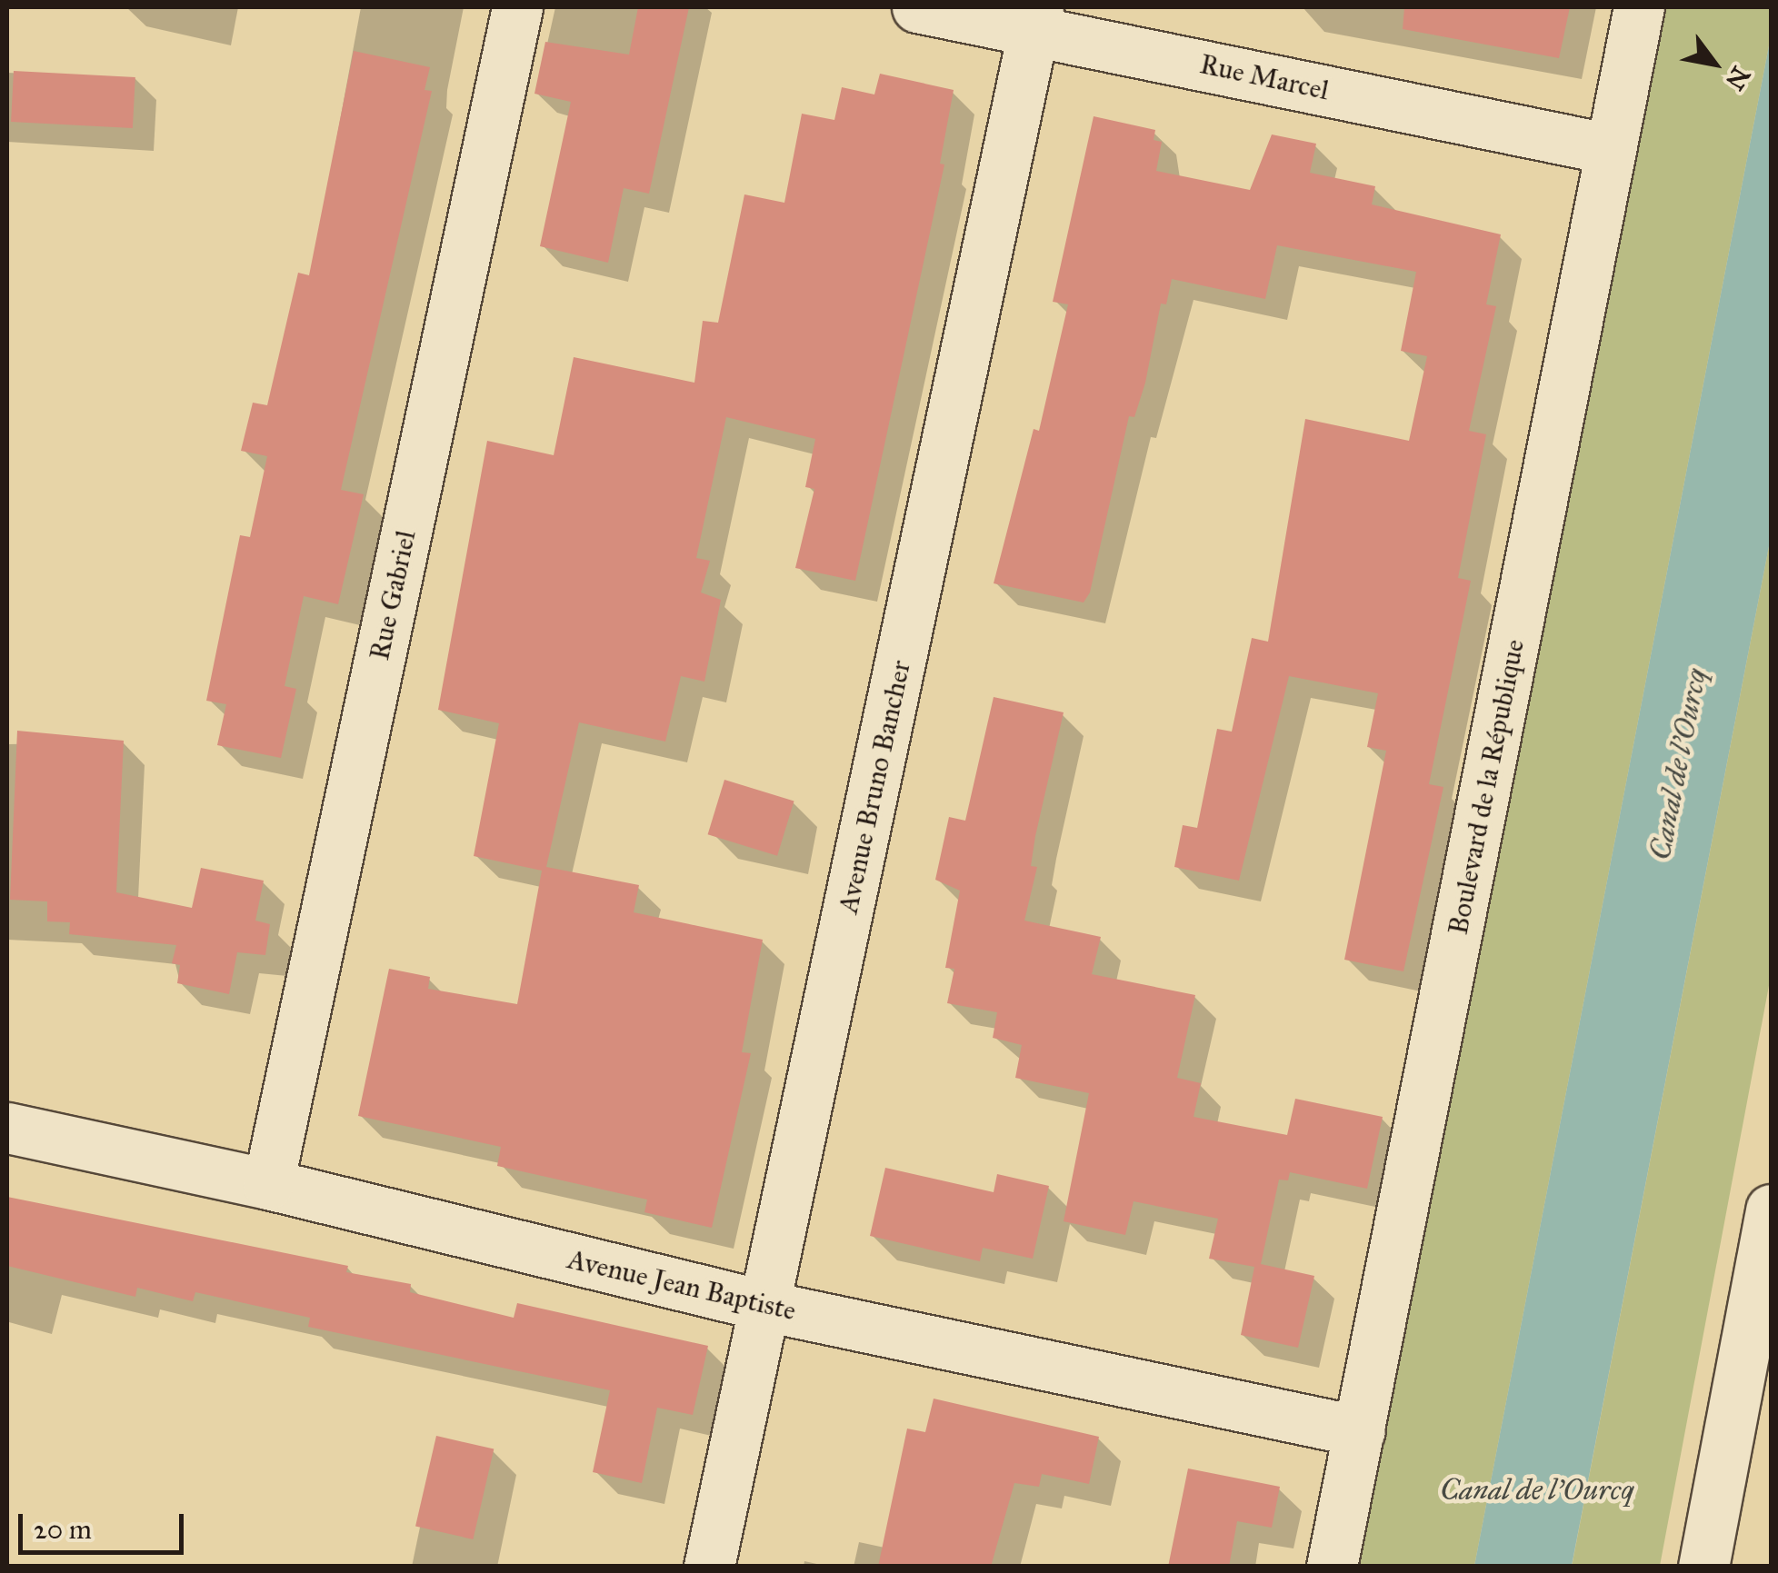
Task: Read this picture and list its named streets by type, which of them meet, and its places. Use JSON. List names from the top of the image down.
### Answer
{
  "streets": {
    "street": [
      "Rue Marcel",
      "Rue Gabriel",
      "Avenue Bruno Bancher",
      "Boulevard de la République",
      "Avenue Jean Baptiste"
    ]
  },
  "crossings": [
    ["Rue Marcel", "Avenue Bruno Bancher"],
    ["Rue Marcel", "Boulevard de la République"],
    ["Rue Gabriel", "Avenue Jean Baptiste"],
    ["Avenue Bruno Bancher", "Avenue Jean Baptiste"],
    ["Boulevard de la République", "Avenue Jean Baptiste"]
  ],
  "water": ["Canal de l'Ourcq"],
  "scale_bar": "20 m",
  "north": "bottom right"
}
